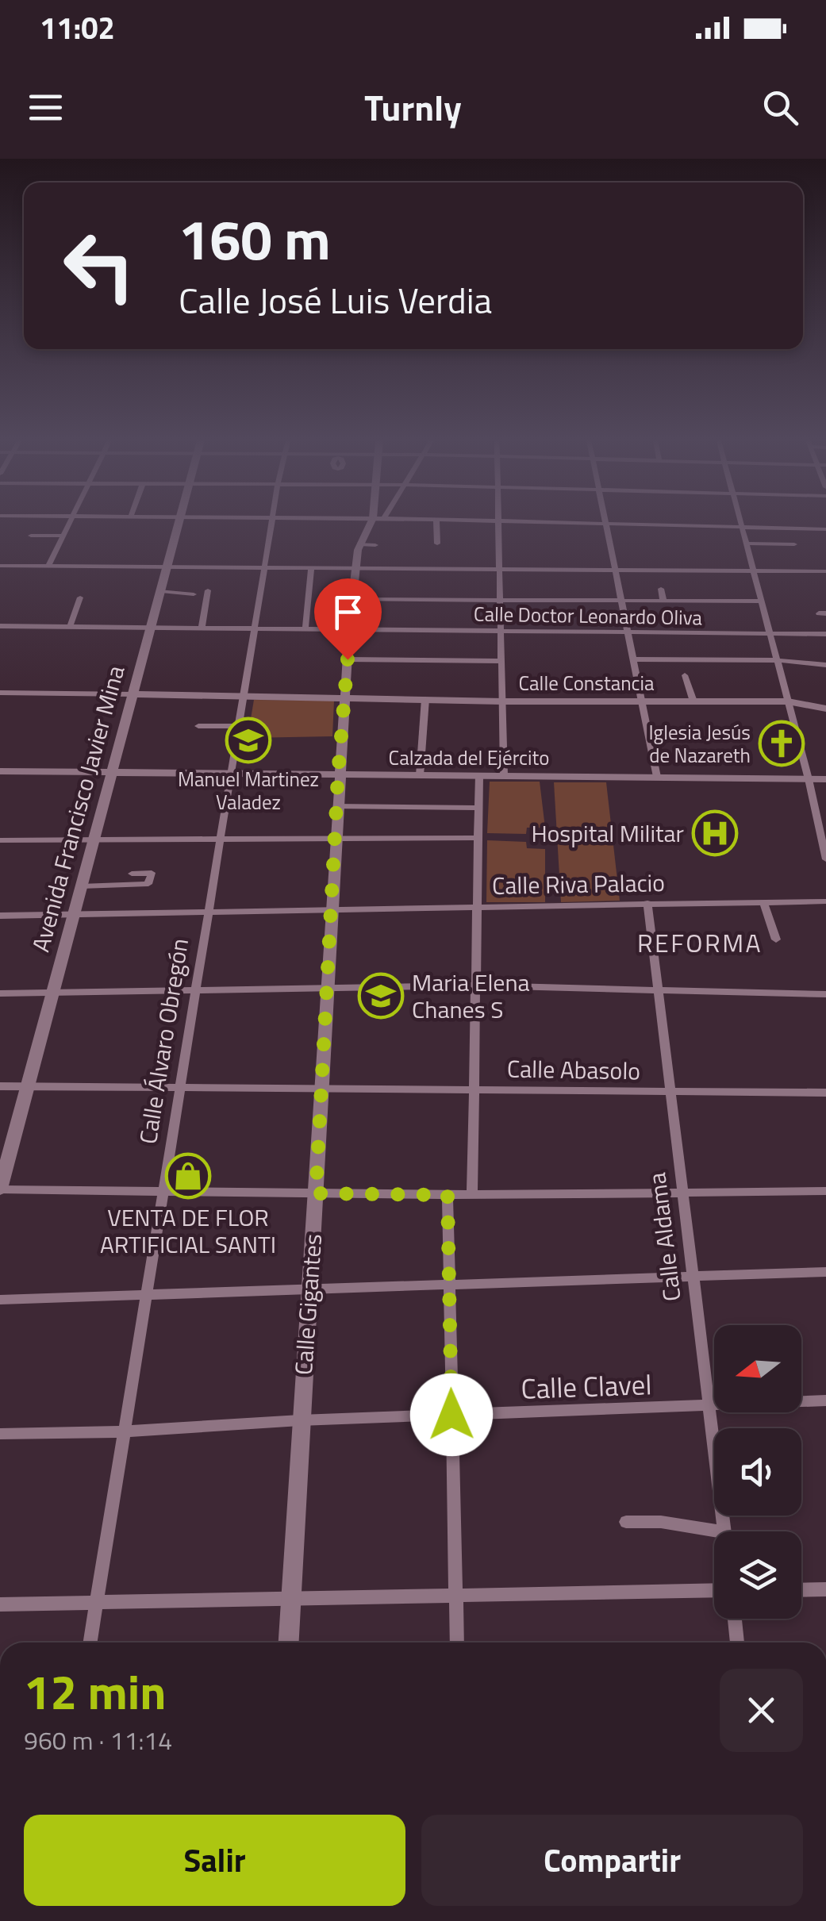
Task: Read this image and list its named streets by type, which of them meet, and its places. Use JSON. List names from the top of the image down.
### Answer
{
  "streets": {
    "main road": [
      "Calle Constancia",
      "Calzada del Ejército",
      "Avenida Francisco Javier Mina",
      "Calle Gigantes"
    ],
    "street": [
      "Calle Doctor Leonardo Oliva",
      "Calle Riva Palacio",
      "Calle Álvaro Obregón",
      "Calle Abasolo",
      "Calle Aldama",
      "Calle Clavel"
    ]
  },
  "crossings": [
    ["Calle Doctor Leonardo Oliva", "Avenida Francisco Javier Mina"],
    ["Calle Doctor Leonardo Oliva", "Calle Álvaro Obregón"],
    ["Calle Doctor Leonardo Oliva", "Calle Gigantes"],
    ["Calle Constancia", "Avenida Francisco Javier Mina"],
    ["Calle Constancia", "Calle Álvaro Obregón"],
    ["Calle Constancia", "Calle Gigantes"],
    ["Calzada del Ejército", "Avenida Francisco Javier Mina"],
    ["Calzada del Ejército", "Calle Álvaro Obregón"],
    ["Calzada del Ejército", "Calle Gigantes"],
    ["Avenida Francisco Javier Mina", "Calle Riva Palacio"],
    ["Avenida Francisco Javier Mina", "Calle Abasolo"],
    ["Calle Riva Palacio", "Calle Álvaro Obregón"],
    ["Calle Riva Palacio", "Calle Aldama"],
    ["Calle Riva Palacio", "Calle Gigantes"],
    ["Calle Álvaro Obregón", "Calle Abasolo"],
    ["Calle Álvaro Obregón", "Calle Clavel"],
    ["Calle Abasolo", "Calle Aldama"],
    ["Calle Abasolo", "Calle Gigantes"],
    ["Calle Aldama", "Calle Clavel"],
    ["Calle Gigantes", "Calle Clavel"]
  ],
  "districts": ["REFORMA"],
  "places": {
    "school or university": ["Manuel Martinez Valadez", "Maria Elena Chanes S"],
    "church": ["Iglesia Jesús de Nazareth"],
    "hospital": ["Hospital Militar"],
    "shop": ["VENTA DE FLOR ARTIFICIAL SANTI"]
  },
  "north": "left",
  "page": {
    "status": "11:02",
    "header": "Turnly",
    "turn": ["160 m", "Calle José Luis Verdia"],
    "heading": ["12 min", "960 m · 11:14"],
    "buttons": ["Salir", "Compartir"]
  }
}
